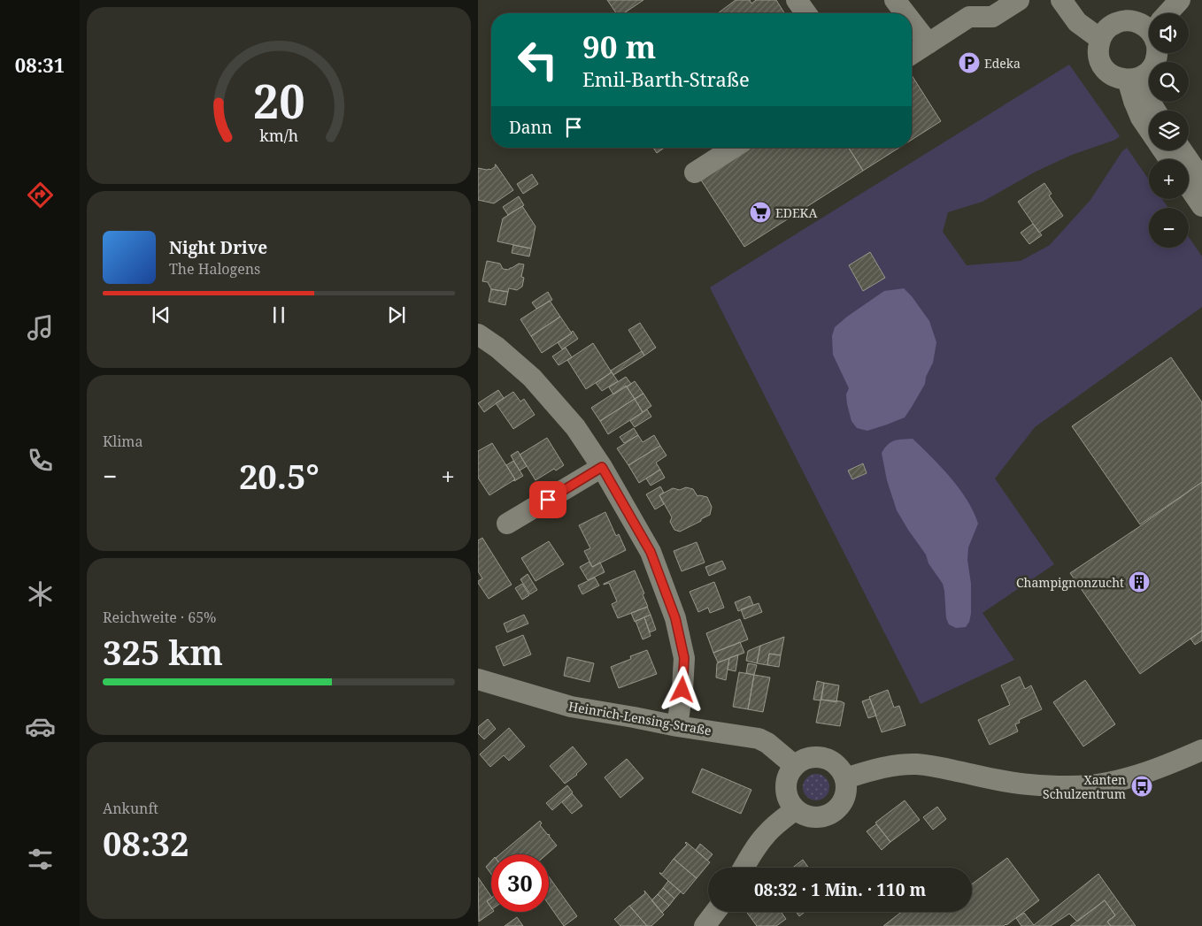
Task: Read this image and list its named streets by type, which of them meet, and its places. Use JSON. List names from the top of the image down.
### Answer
{
  "streets": {
    "street": ["Heinrich-Lensing-Straße"]
  },
  "places": {
    "parking": ["Edeka"],
    "supermarket": ["EDEKA"],
    "building": ["Champignonzucht"],
    "bus stop": ["Xanten Schulzentrum"]
  },
  "page": {
    "tabs": "08:31",
    "map_buttons": ["+", "−"],
    "turn": ["90 m", "Emil-Barth-Straße"],
    "then": "Dann",
    "song": ["Night Drive", "The Halogens"],
    "tile": [
      "Klima",
      ["Reichweite · 65%", "325 km"],
      ["Ankunft", "08:32"]
    ],
    "heat": ["−", "20.5°", "+"],
    "limit": "30",
    "trip": "08:32 · 1 Min. · 110 m",
    "gauge": ["20", "km/h"]
  }
}
